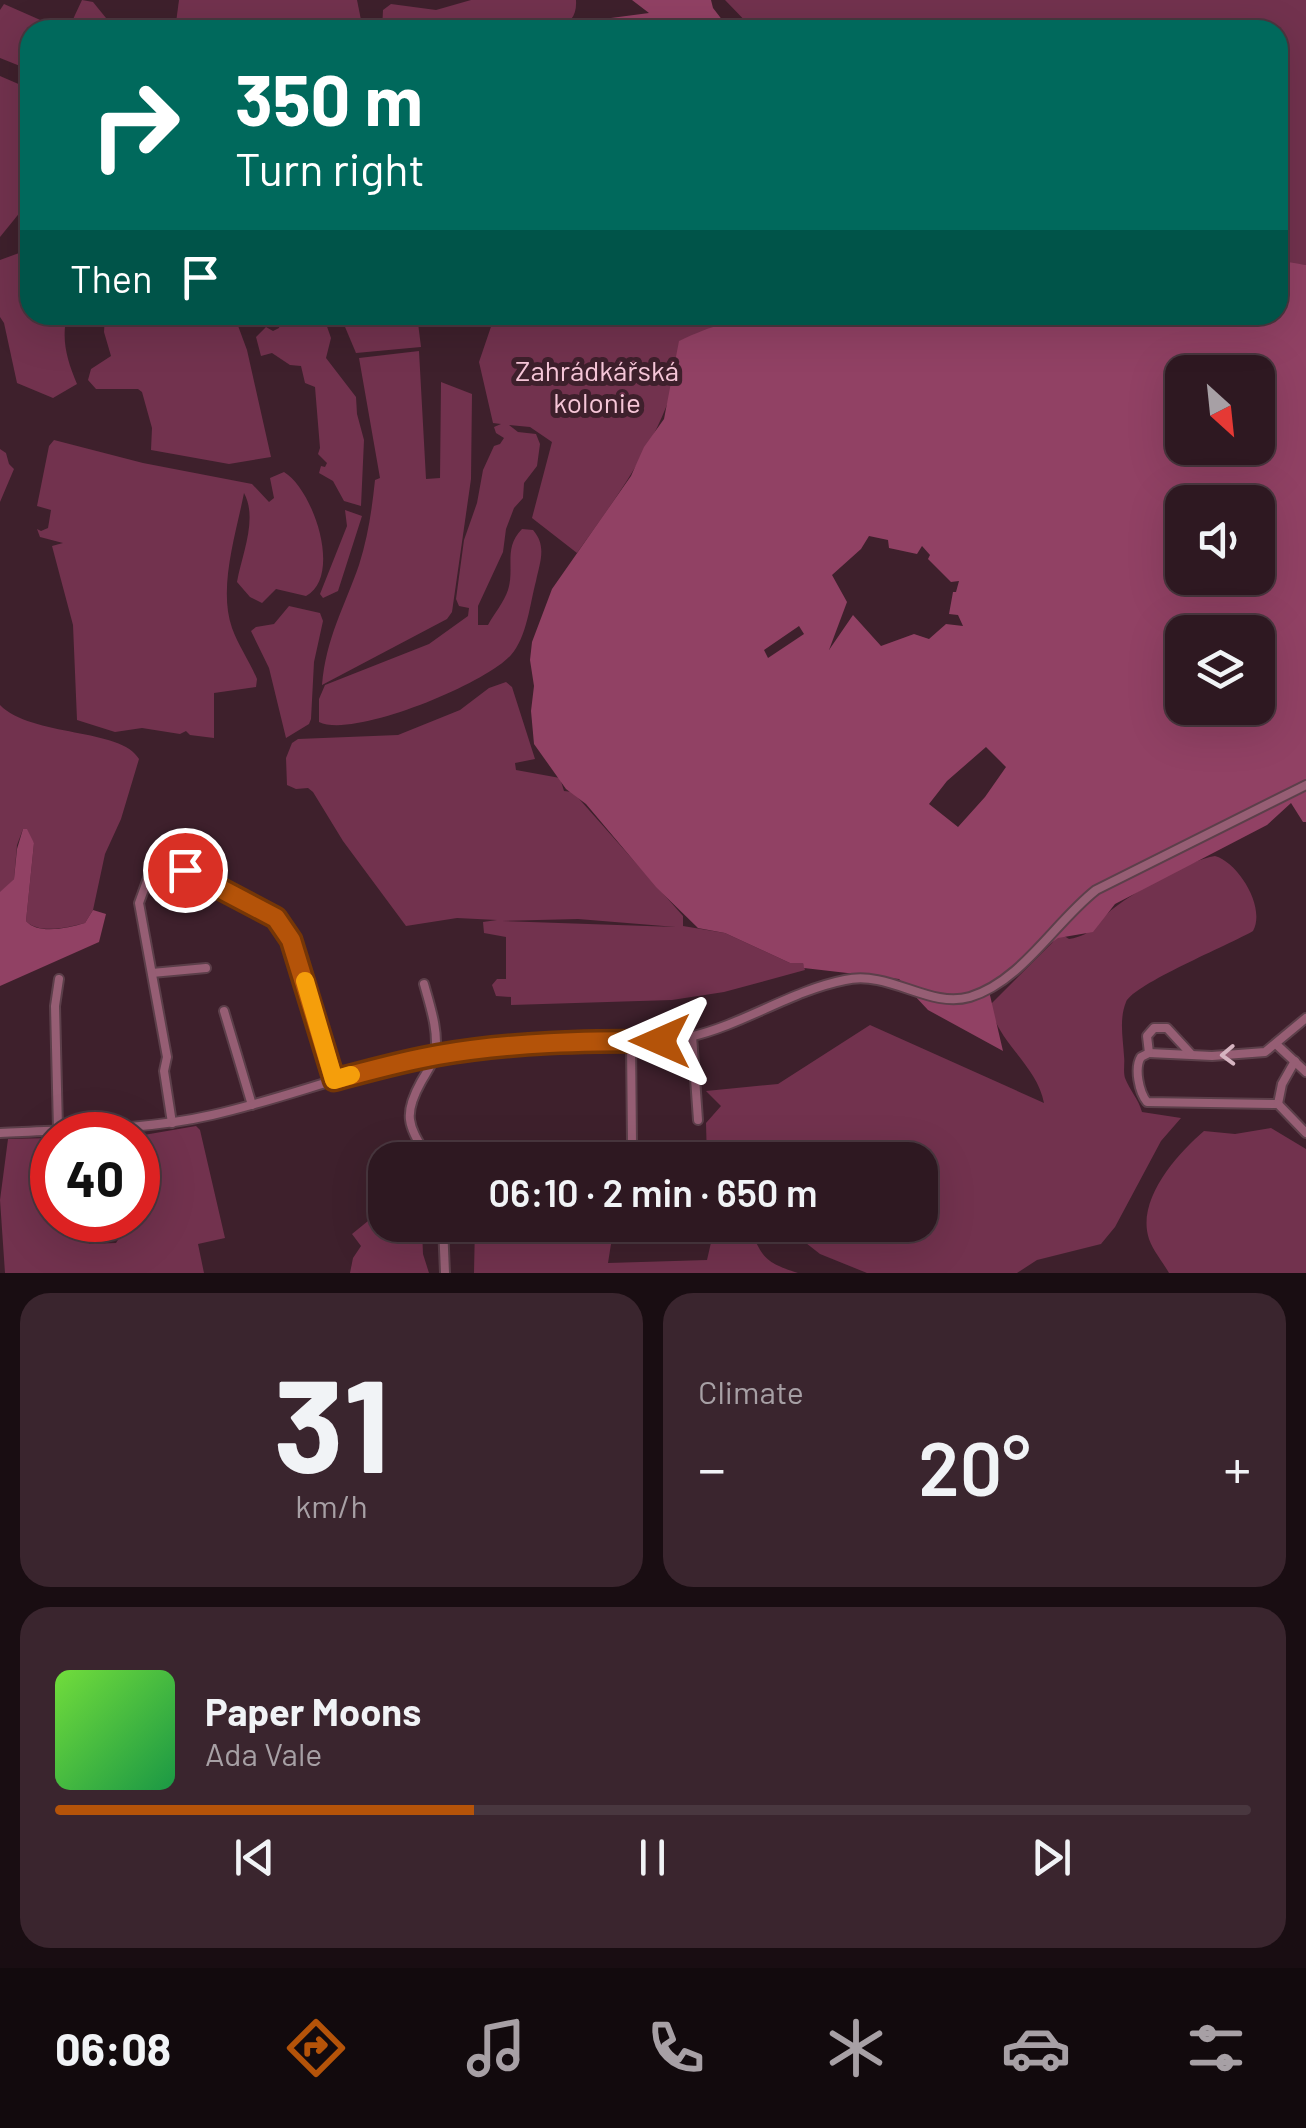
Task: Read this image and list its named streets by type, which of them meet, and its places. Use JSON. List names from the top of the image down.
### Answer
{
  "parks": ["Zahrádkářská kolonie"],
  "north": "bottom right",
  "page": {
    "turn": ["350 m", "Turn right"],
    "then": "Then",
    "limit": "40",
    "trip": "06:10 · 2 min · 650 m",
    "tile": [
      ["31", "km/h"],
      "Climate"
    ],
    "heat": ["−", "20°", "+"],
    "song": ["Paper Moons", "Ada Vale"],
    "tabs": "06:08"
  }
}
